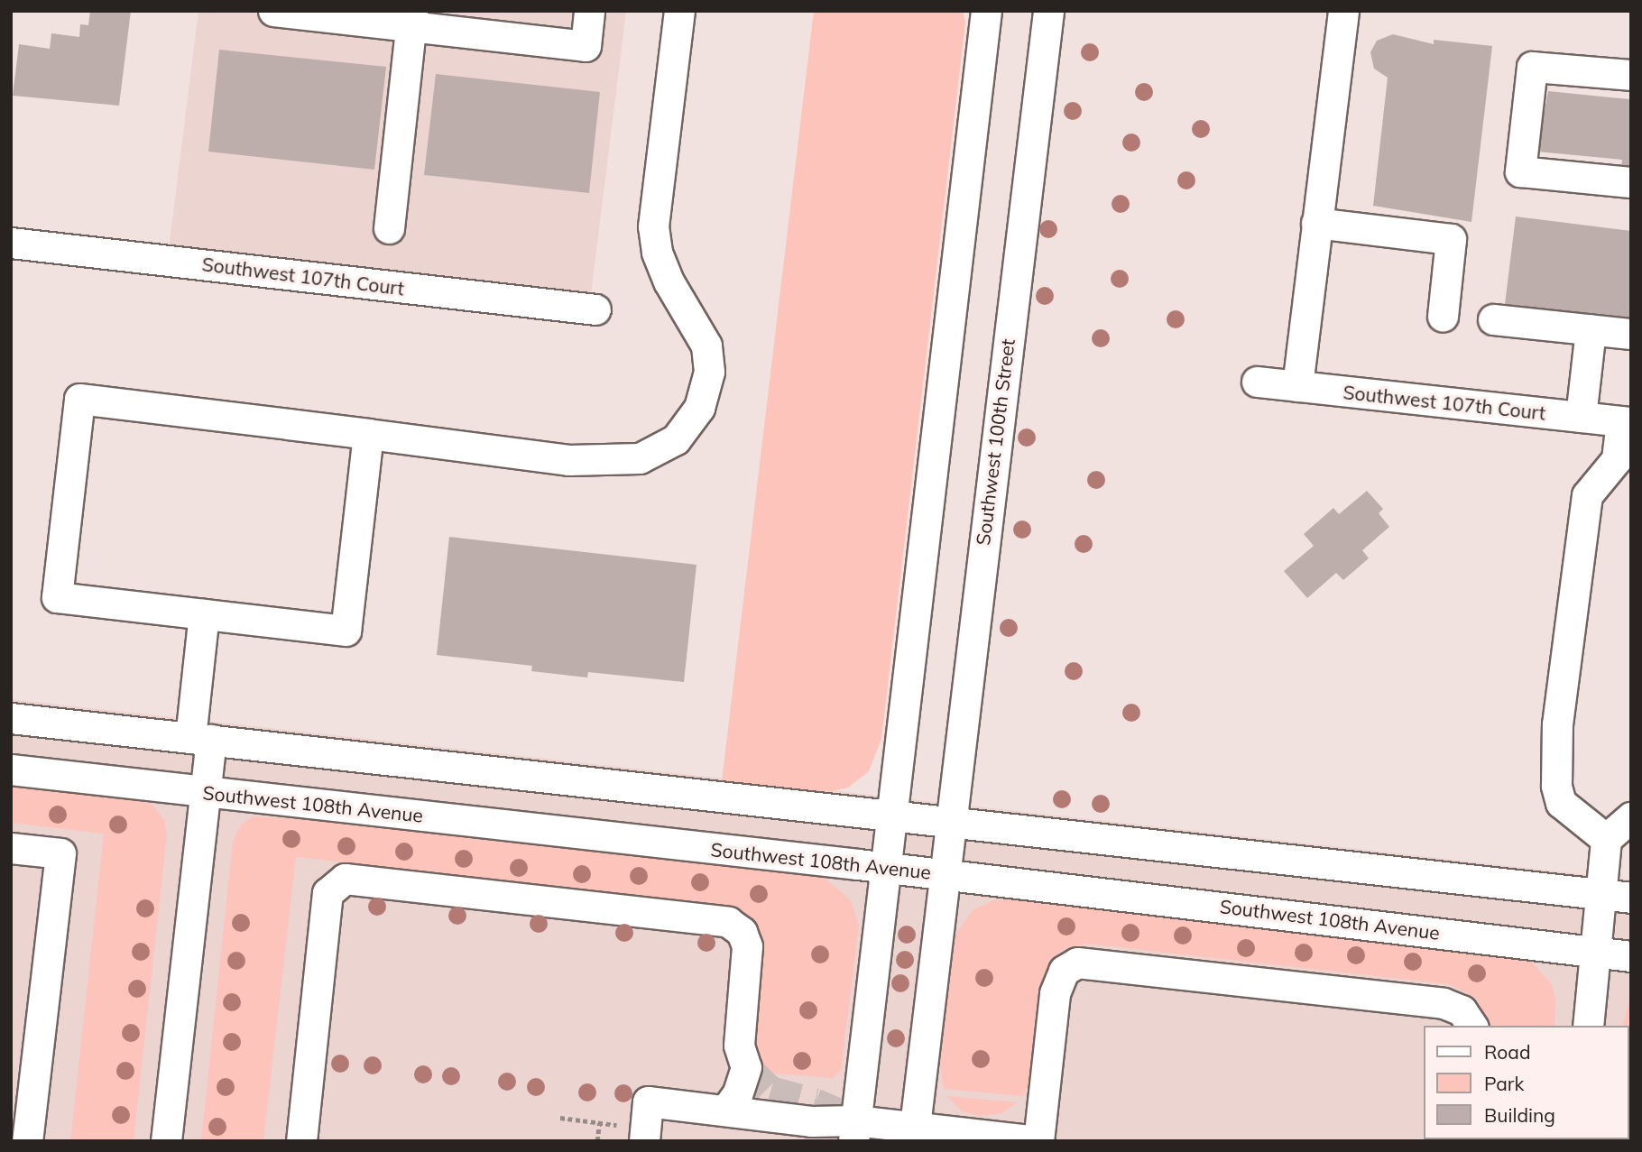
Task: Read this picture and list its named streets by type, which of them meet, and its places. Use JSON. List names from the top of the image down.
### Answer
{
  "streets": {
    "street": ["Southwest 107th Court", "Southwest 100th Street", "Southwest 108th Avenue"]
  },
  "crossings": [
    ["Southwest 100th Street", "Southwest 108th Avenue"]
  ],
  "legend": ["Road", "Park", "Building"]
}
